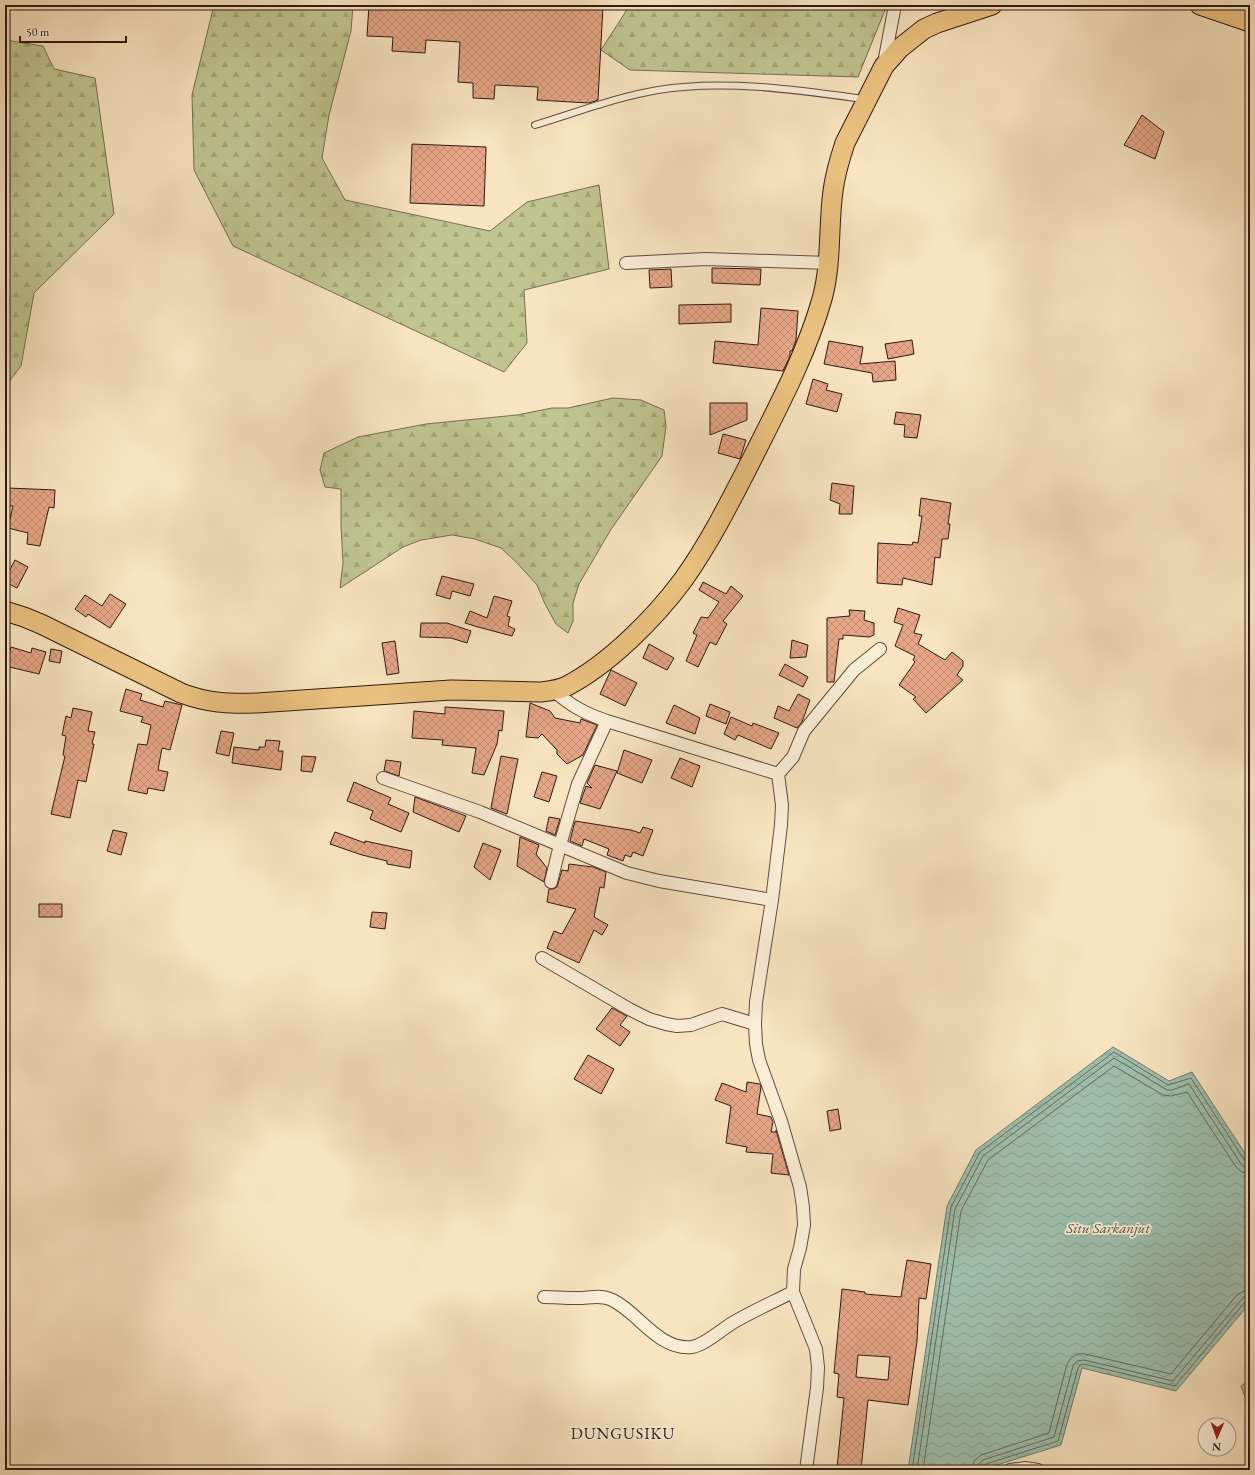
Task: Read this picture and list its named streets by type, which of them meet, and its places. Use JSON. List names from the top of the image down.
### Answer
{
  "districts": ["DUNGUSIKU"],
  "water": ["Situ Sarkanjut"],
  "scale_bar": "50 m",
  "north": "bottom"
}
